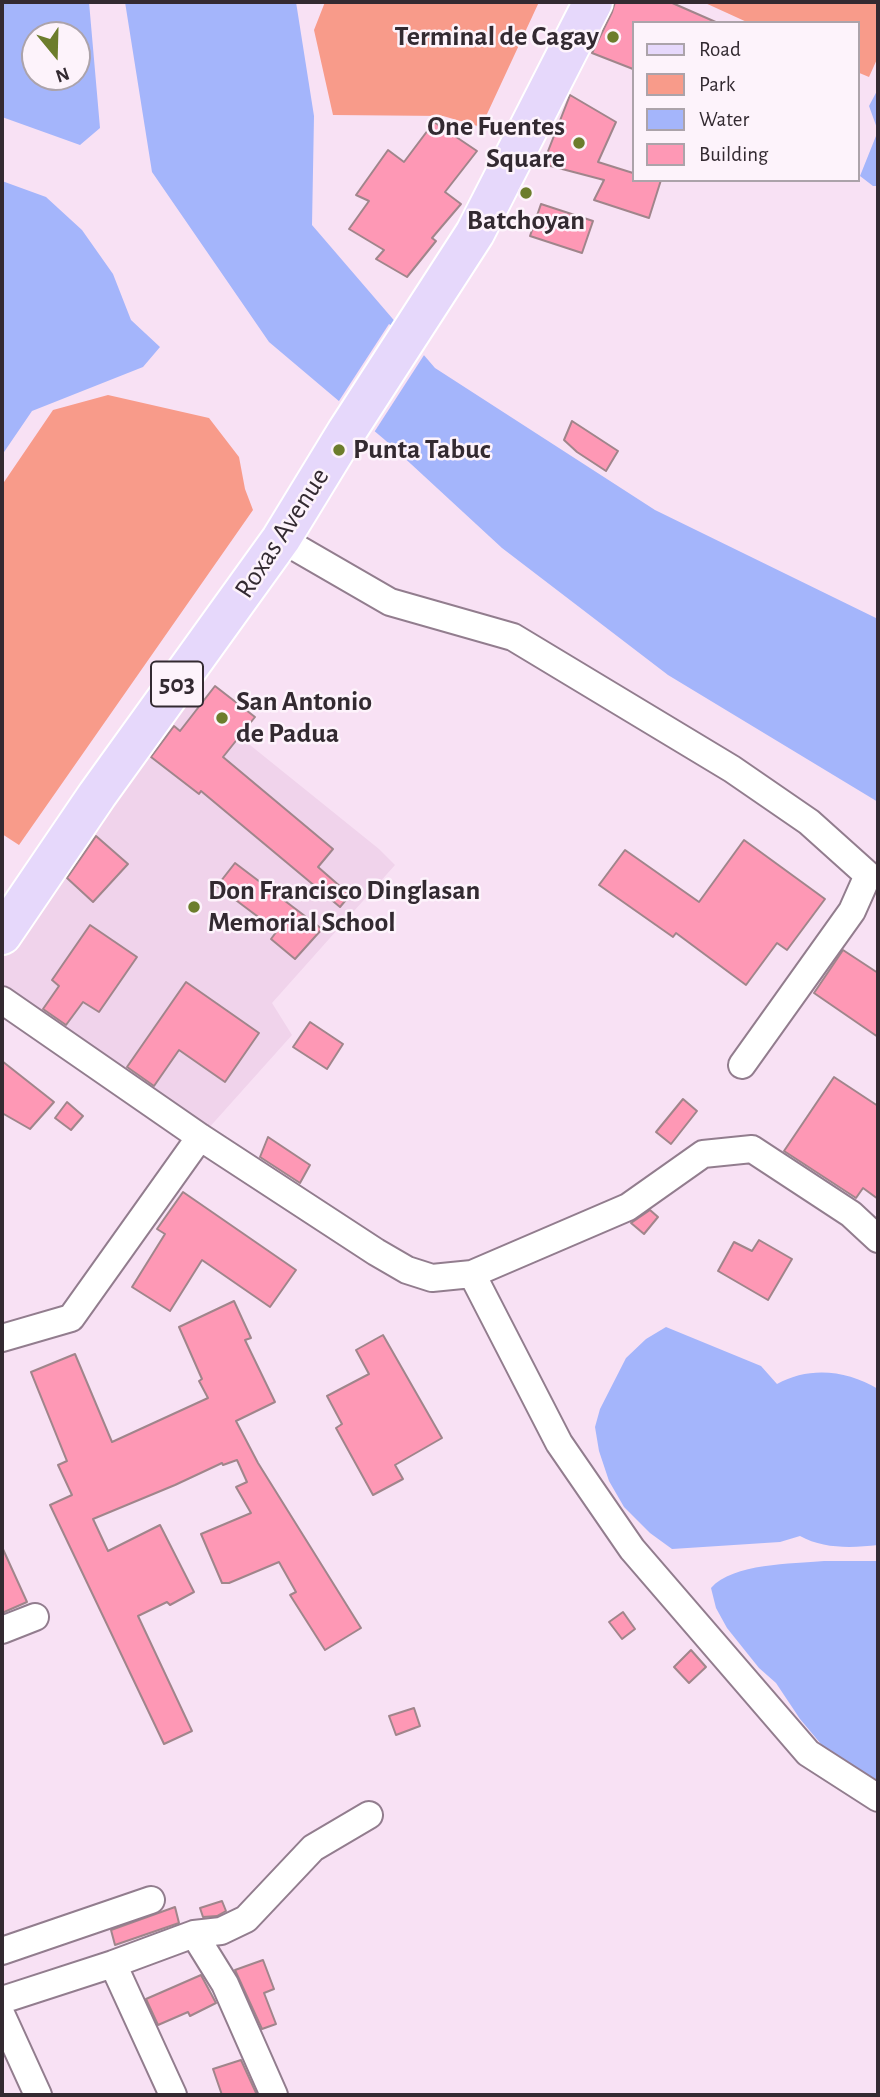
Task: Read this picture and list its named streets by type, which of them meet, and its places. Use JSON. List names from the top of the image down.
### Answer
{
  "streets": {
    "main road": ["Roxas Avenue", "503"]
  },
  "places": [
    "Terminal de Cagay",
    "One Fuentes Square",
    "Batchoyan",
    "Punta Tabuc",
    "San Antonio de Padua",
    "Don Francisco Dinglasan Memorial School"
  ],
  "legend": [
    "Road",
    "Park",
    "Water",
    "Building"
  ],
  "north": "bottom"
}
